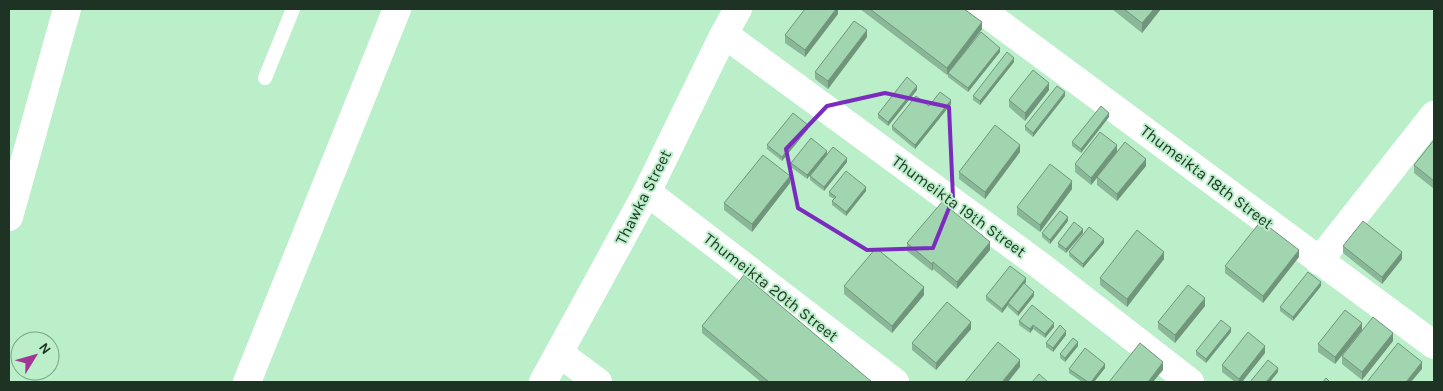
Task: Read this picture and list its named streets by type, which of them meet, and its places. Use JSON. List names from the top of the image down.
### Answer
{
  "streets": {
    "street": [
      "Thumeikta 18th Street",
      "Thawka Street",
      "Thumeikta 19th Street",
      "Thumeikta 20th Street"
    ]
  },
  "crossings": [
    ["Thawka Street", "Thumeikta 19th Street"],
    ["Thawka Street", "Thumeikta 20th Street"]
  ],
  "north": "top right"
}
